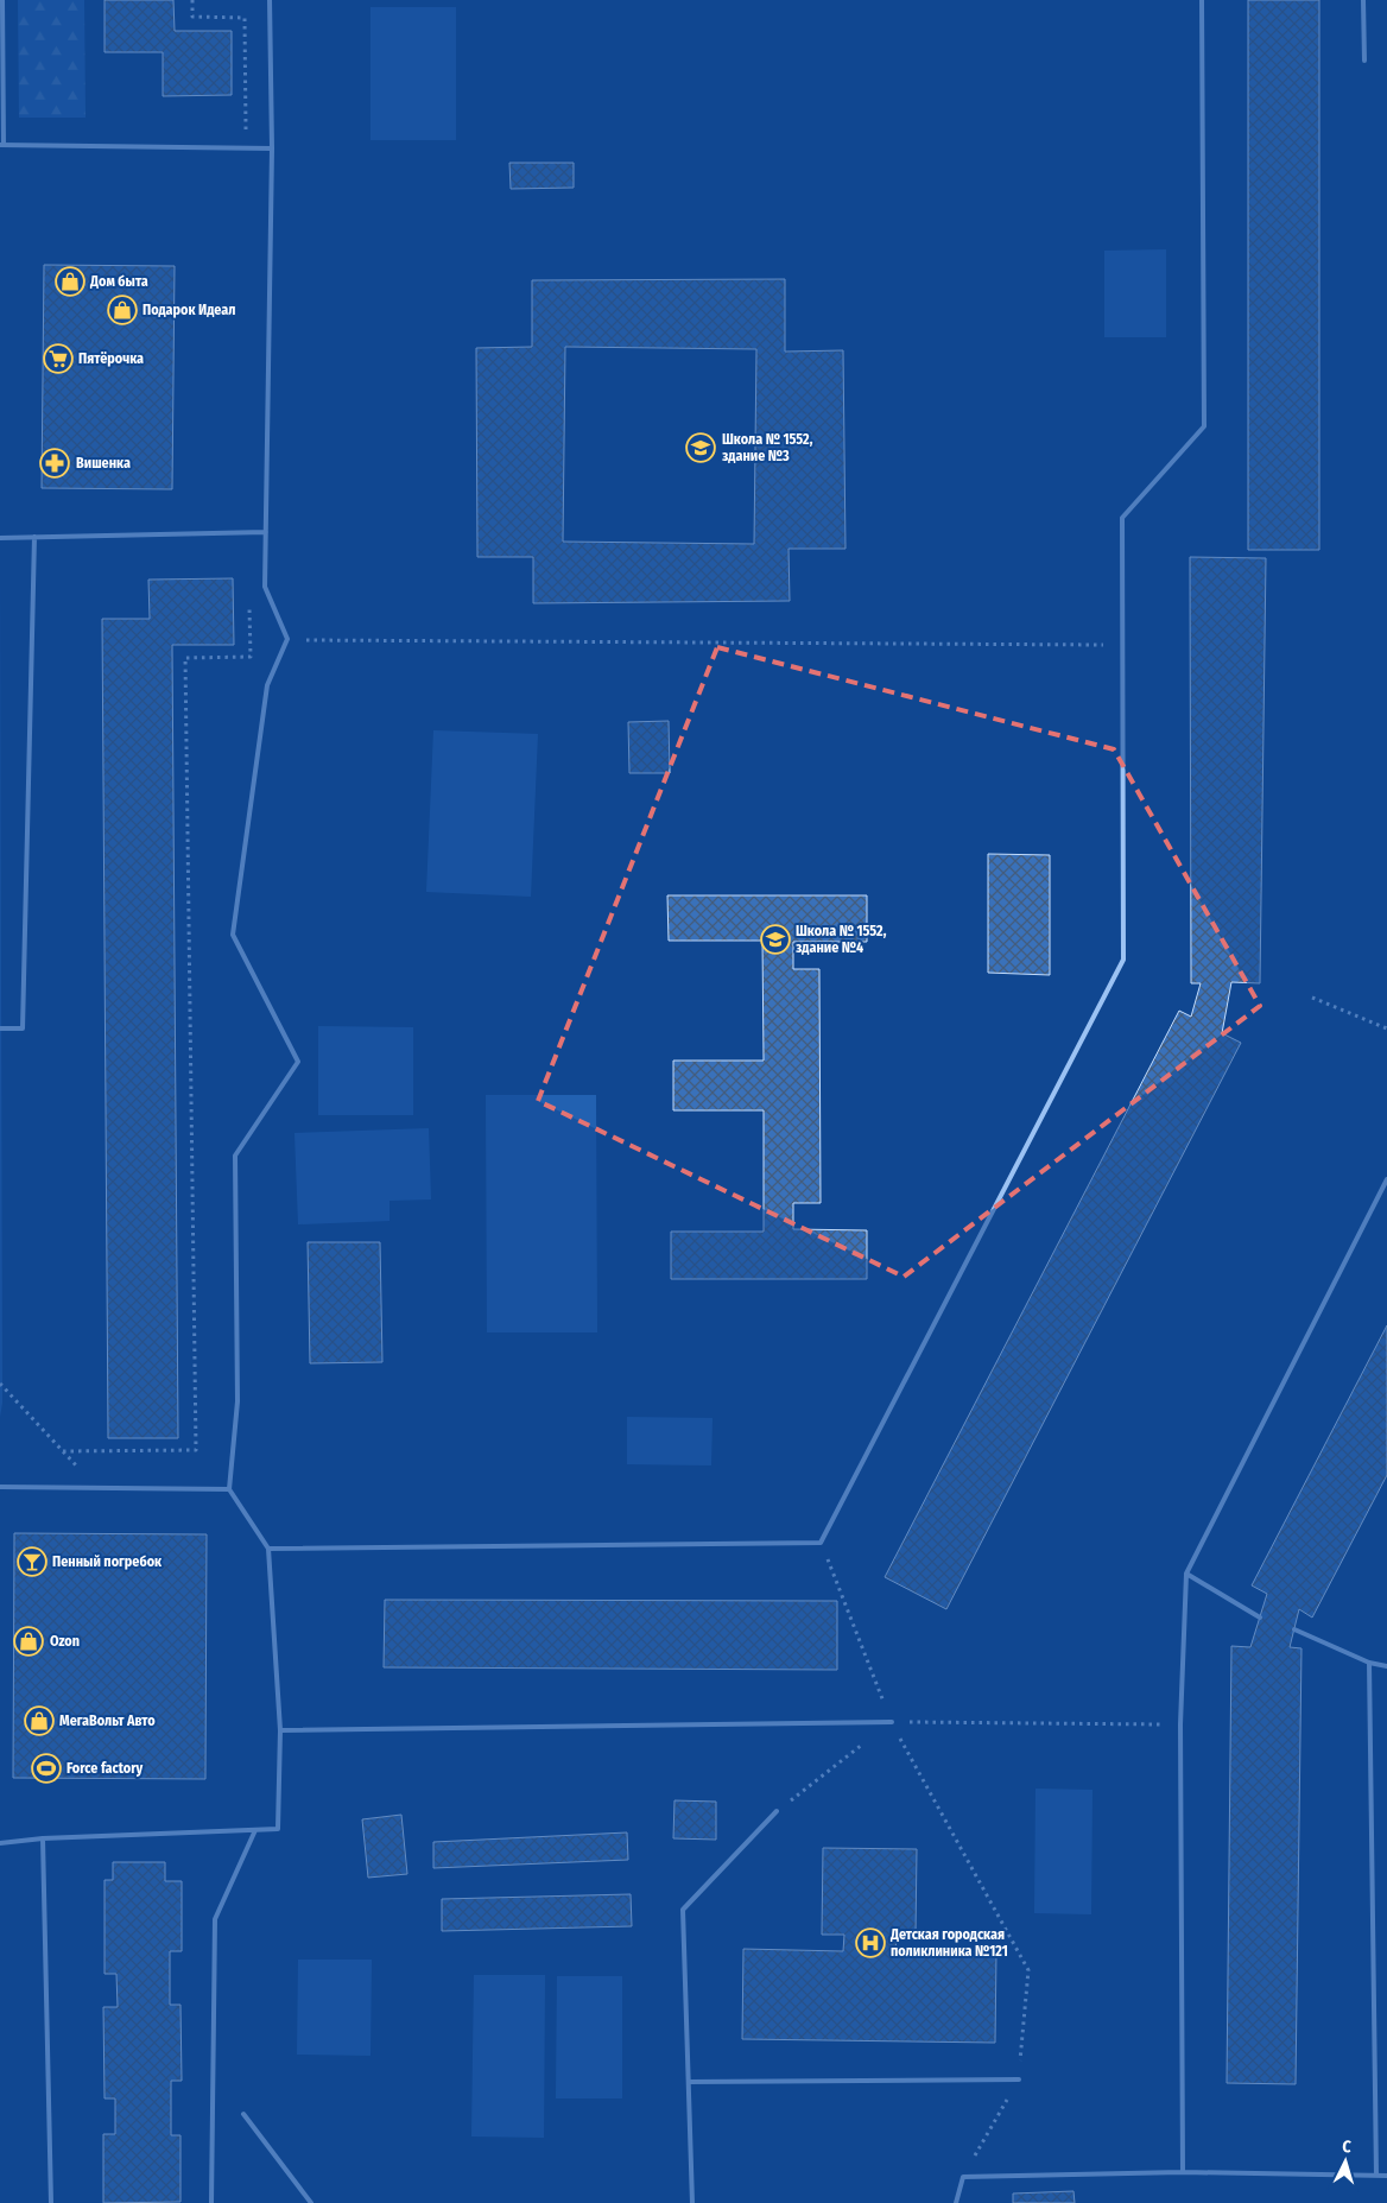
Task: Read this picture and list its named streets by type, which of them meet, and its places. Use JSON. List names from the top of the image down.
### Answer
{
  "places": {
    "shop": [
      "Дом быта",
      "Подарок Идеал",
      "Ozon",
      "МегаВольт Авто"
    ],
    "supermarket": ["Пятёрочка"],
    "school or university": ["Школа № 1552, здание №3", "Школа № 1552, здание №4"],
    "pharmacy": ["Вишенка"],
    "bar": ["Пенный погребок"],
    "sports": ["Force factory"],
    "hospital": ["Детская городская поликлиника №121"]
  },
  "north": "top"
}
